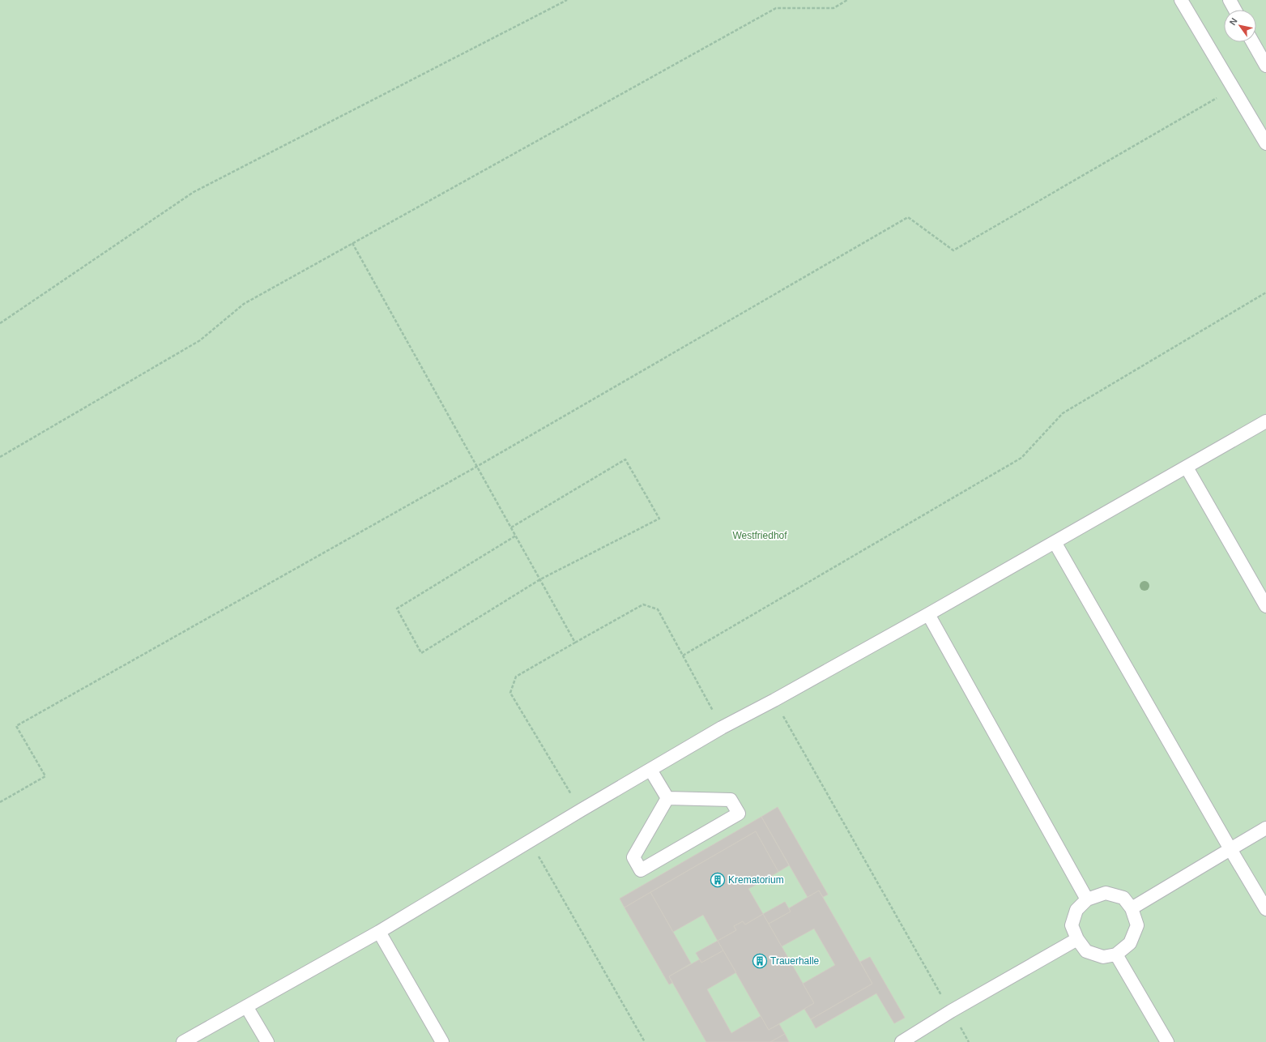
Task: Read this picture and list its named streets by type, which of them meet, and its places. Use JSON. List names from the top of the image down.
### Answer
{
  "parks": ["Westfriedhof"],
  "places": {
    "building": ["Krematorium", "Trauerhalle"]
  },
  "north": "top left"
}
